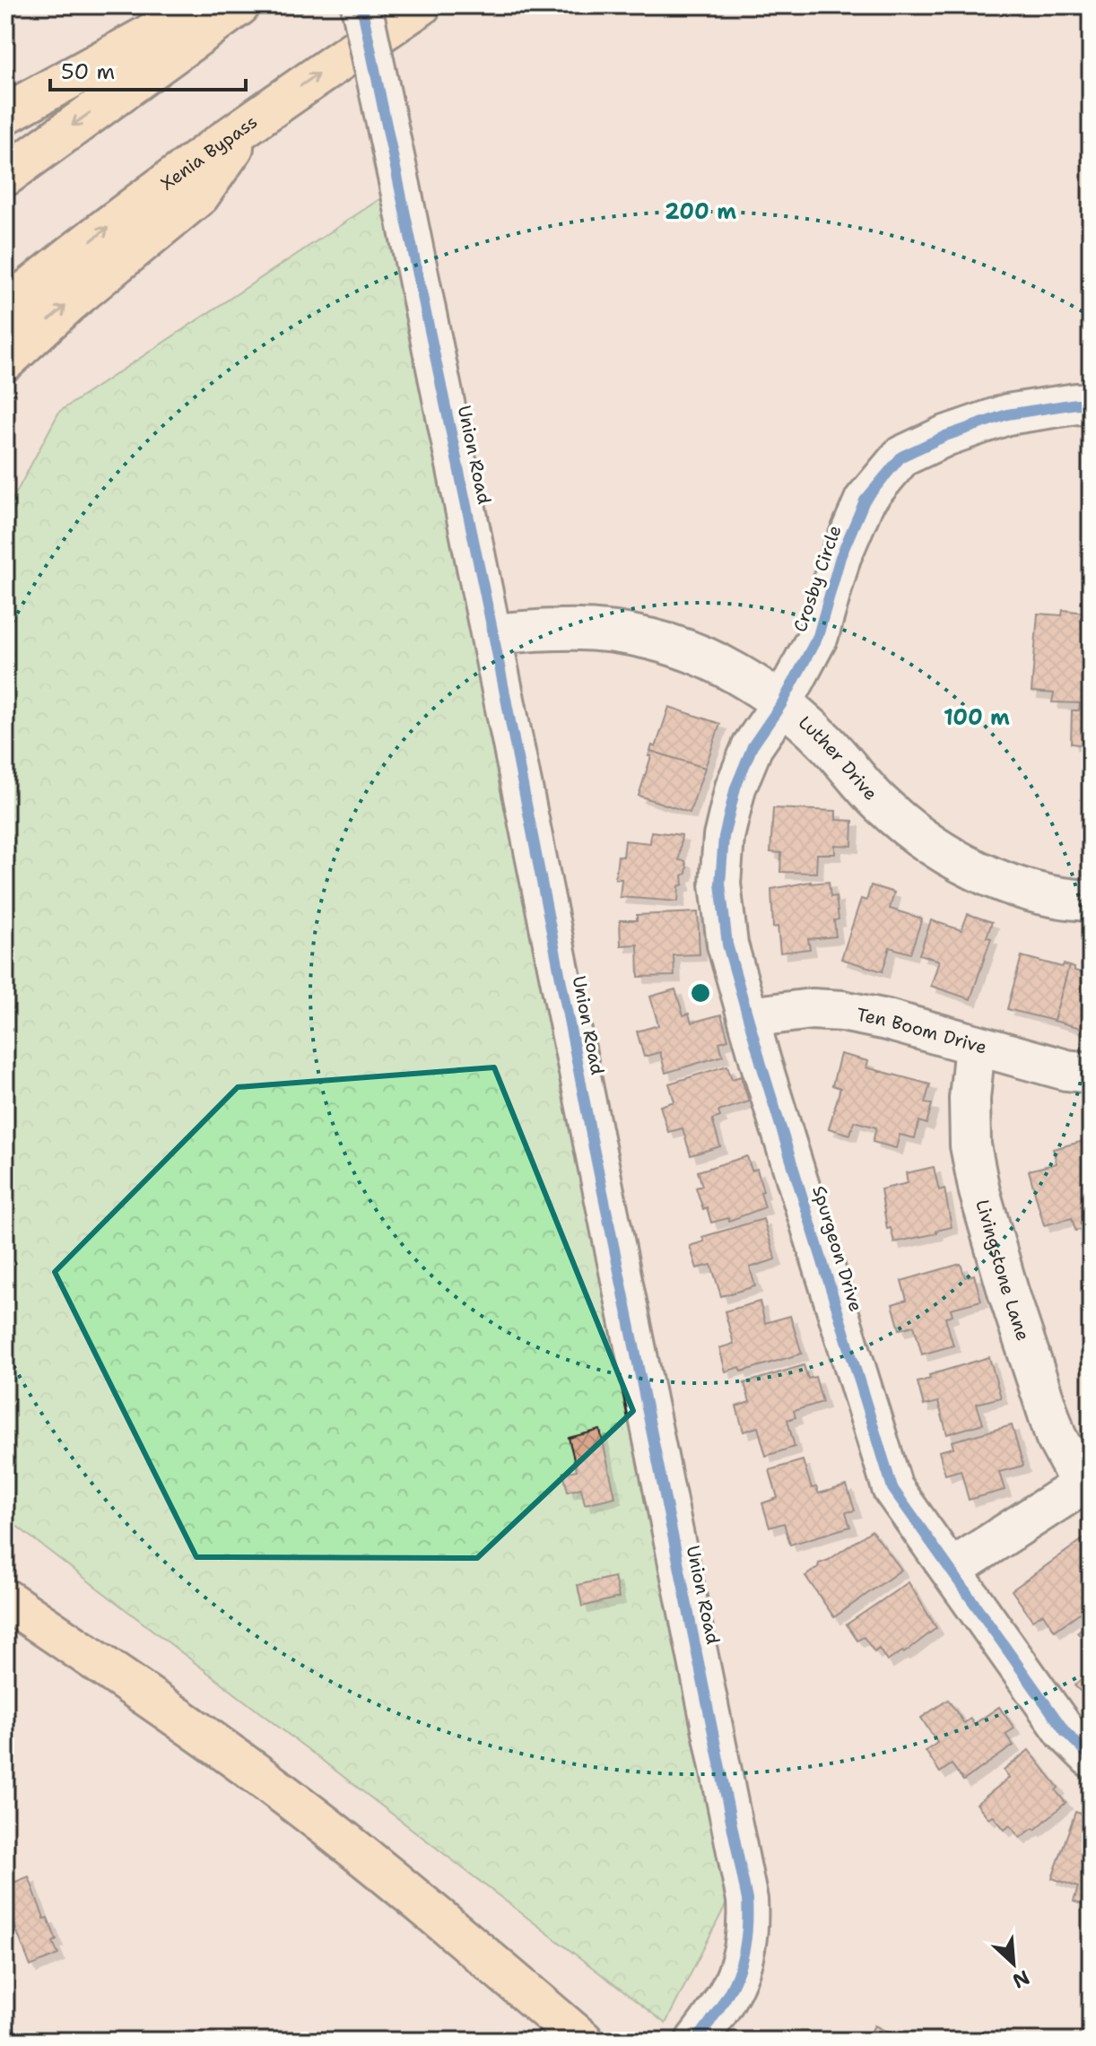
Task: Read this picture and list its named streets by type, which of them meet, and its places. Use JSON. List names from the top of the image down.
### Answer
{
  "streets": {
    "main road": ["Xenia Bypass"],
    "street": [
      "Union Road",
      "Crosby Circle",
      "Luther Drive",
      "Ten Boom Drive",
      "Spurgeon Drive",
      "Livingstone Lane"
    ]
  },
  "crossings": [
    ["Union Road", "Luther Drive"],
    ["Crosby Circle", "Luther Drive"],
    ["Crosby Circle", "Spurgeon Drive"],
    ["Luther Drive", "Spurgeon Drive"],
    ["Ten Boom Drive", "Spurgeon Drive"],
    ["Ten Boom Drive", "Livingstone Lane"]
  ],
  "scale_bar": "50 m",
  "north": "bottom right",
  "rings": ["200 m", "100 m"]
}
